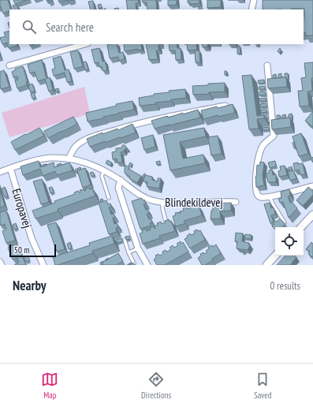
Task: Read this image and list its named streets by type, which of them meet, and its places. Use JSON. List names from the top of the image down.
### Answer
{
  "streets": {
    "street": ["Blindekildevej", "Europavej"]
  },
  "crossings": [
    ["Blindekildevej", "Europavej"]
  ],
  "scale_bar": "50 m",
  "page": {
    "search": "Search here",
    "scale": "50 m",
    "heading": ["Nearby", "0 results"],
    "nav": ["Map", "Directions", "Saved"]
  }
}
